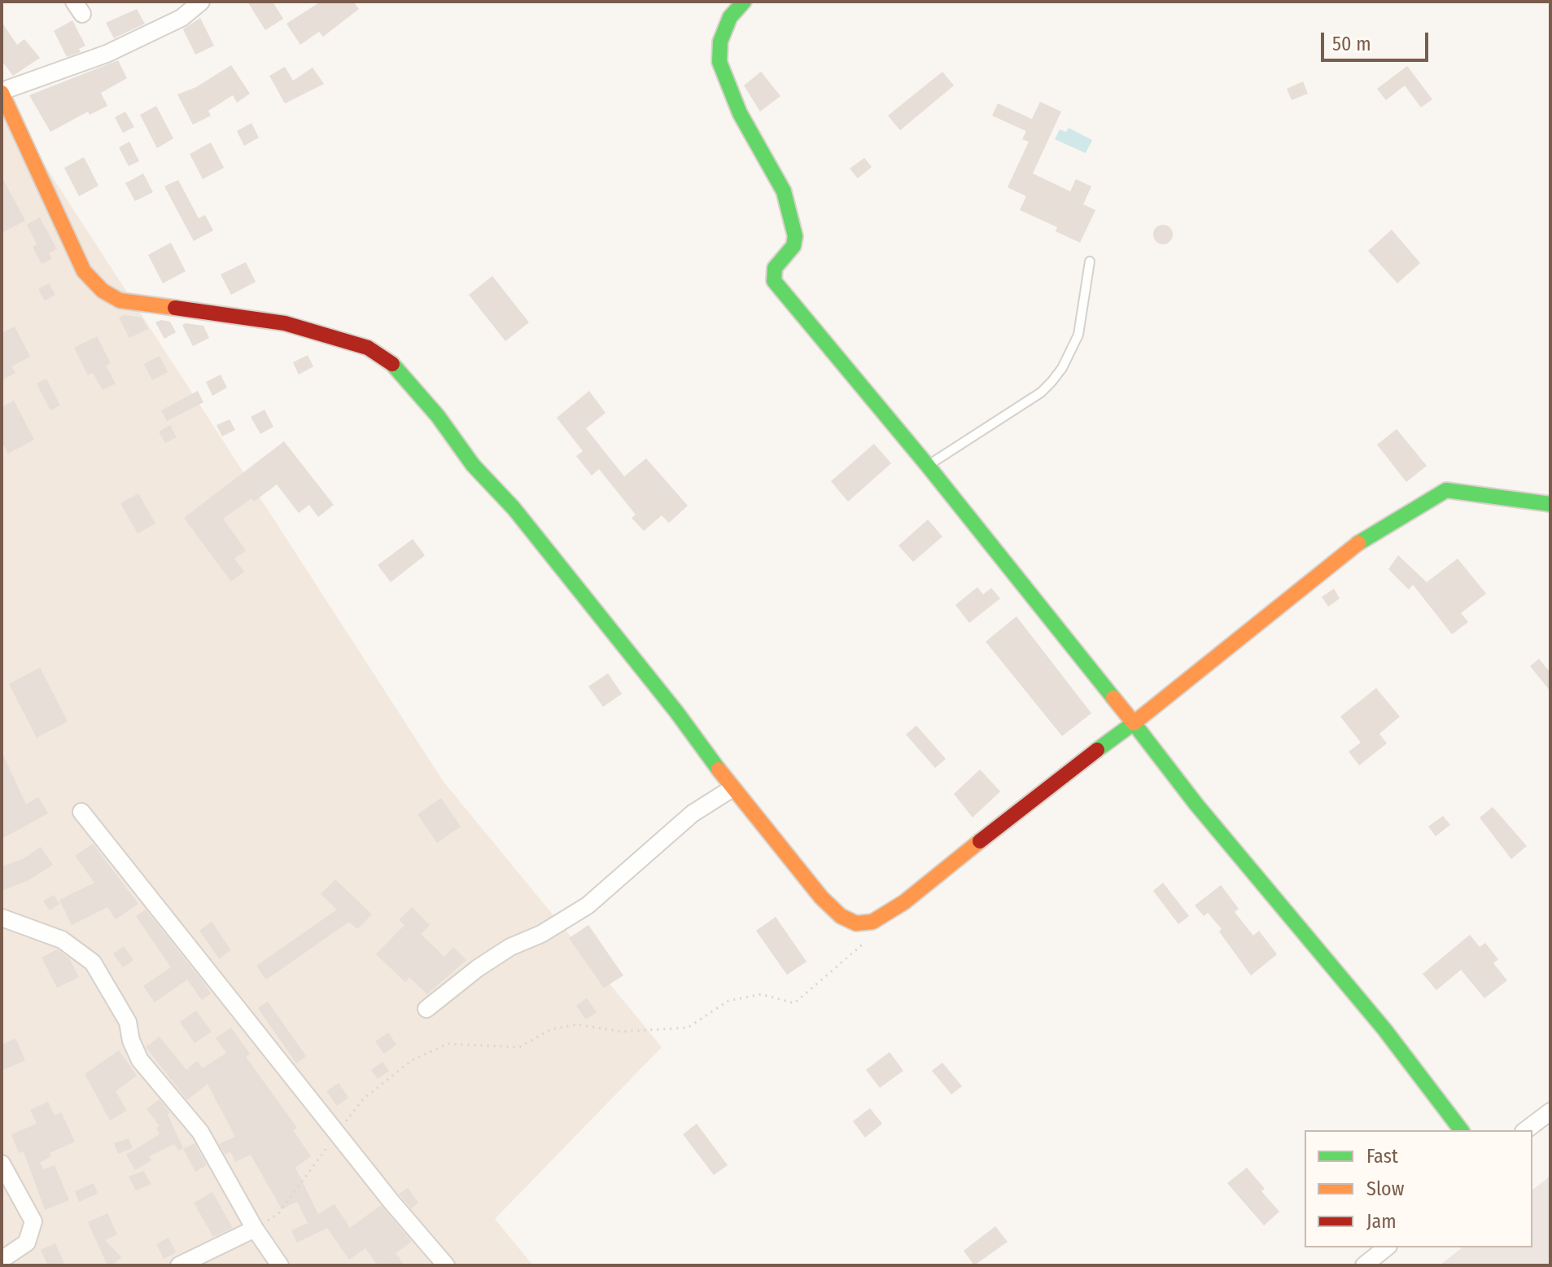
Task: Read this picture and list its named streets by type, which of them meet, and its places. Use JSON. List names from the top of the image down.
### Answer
{
  "legend": ["Fast", "Slow", "Jam"],
  "scale_bar": "50 m"
}
